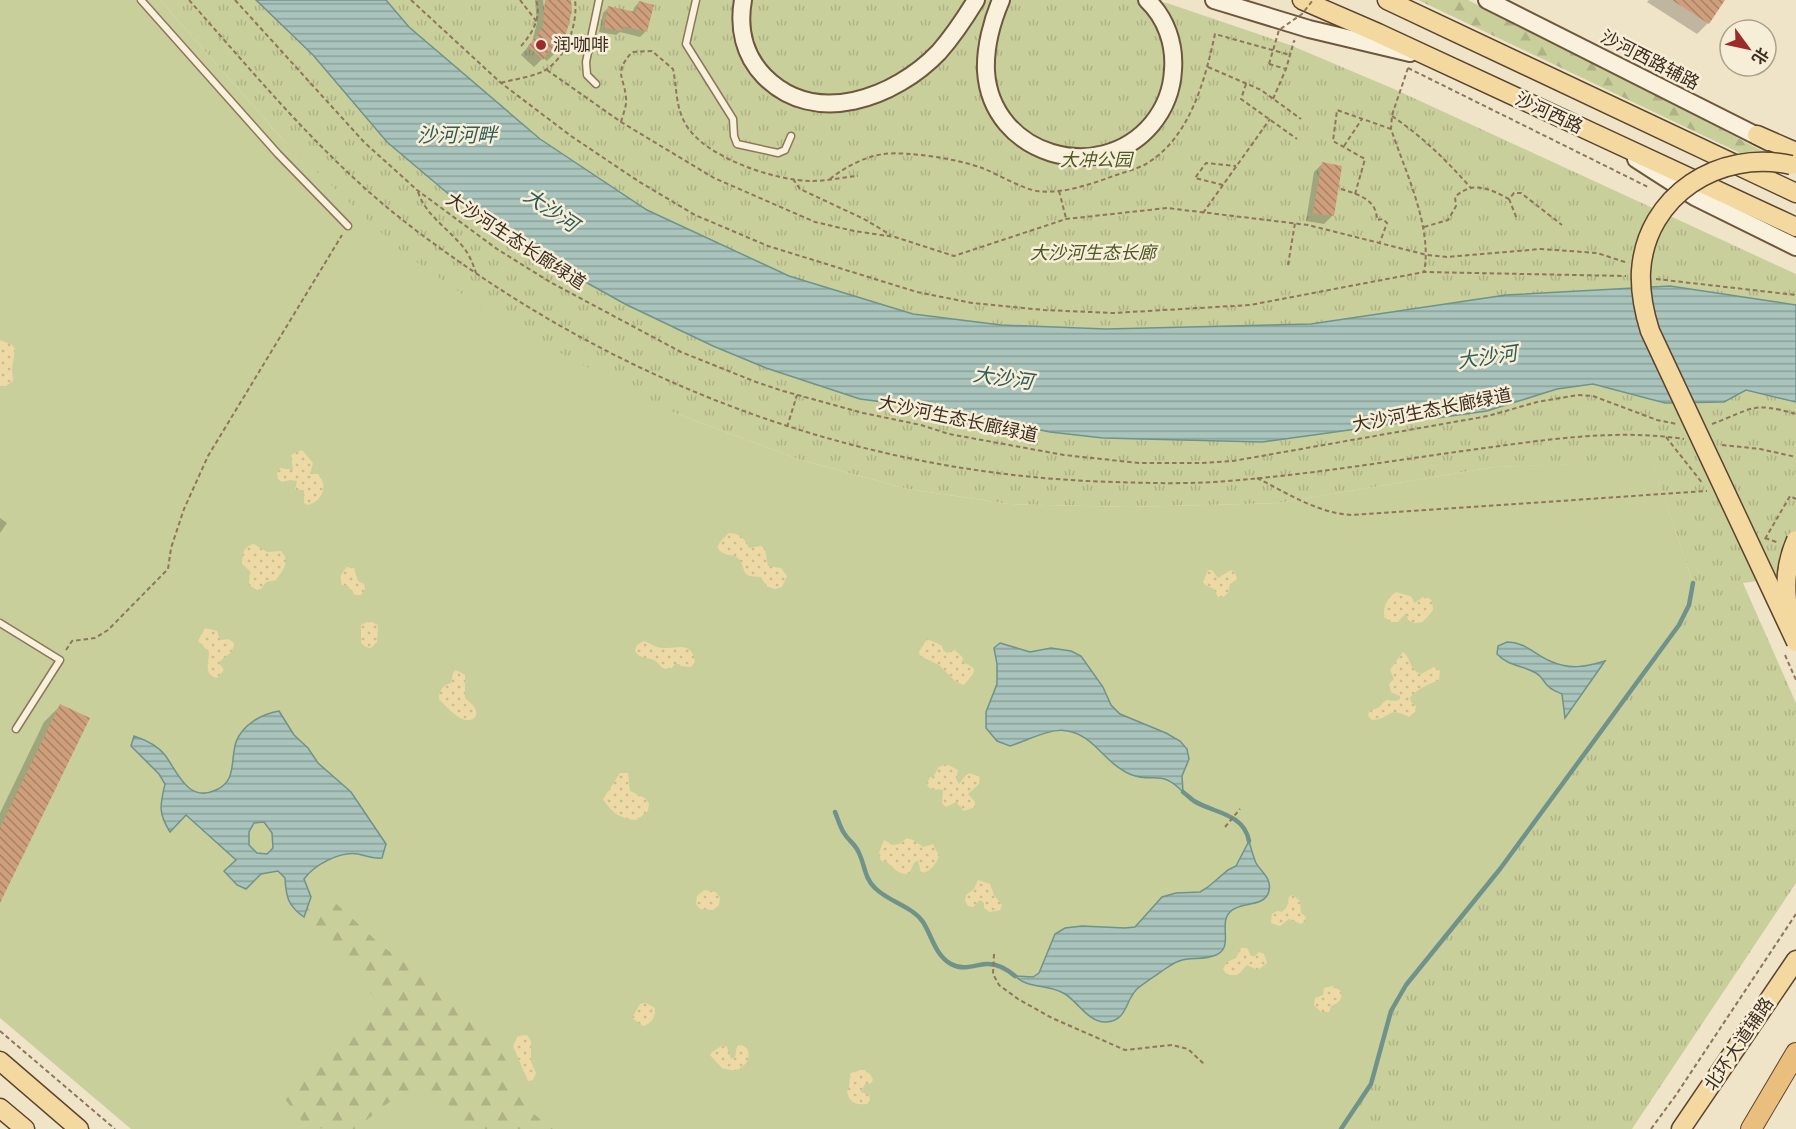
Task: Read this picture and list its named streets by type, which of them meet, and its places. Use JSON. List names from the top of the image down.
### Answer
{
  "streets": {
    "main road": ["沙河西路辅路", "沙河西路", "北环大道辅路"],
    "path": ["大沙河生态长廊绿道"]
  },
  "water": ["沙河河畔", "大沙河"],
  "parks": ["大冲公园", "大沙河生态长廊"],
  "places": ["润·咖啡"],
  "north": "bottom right"
}
